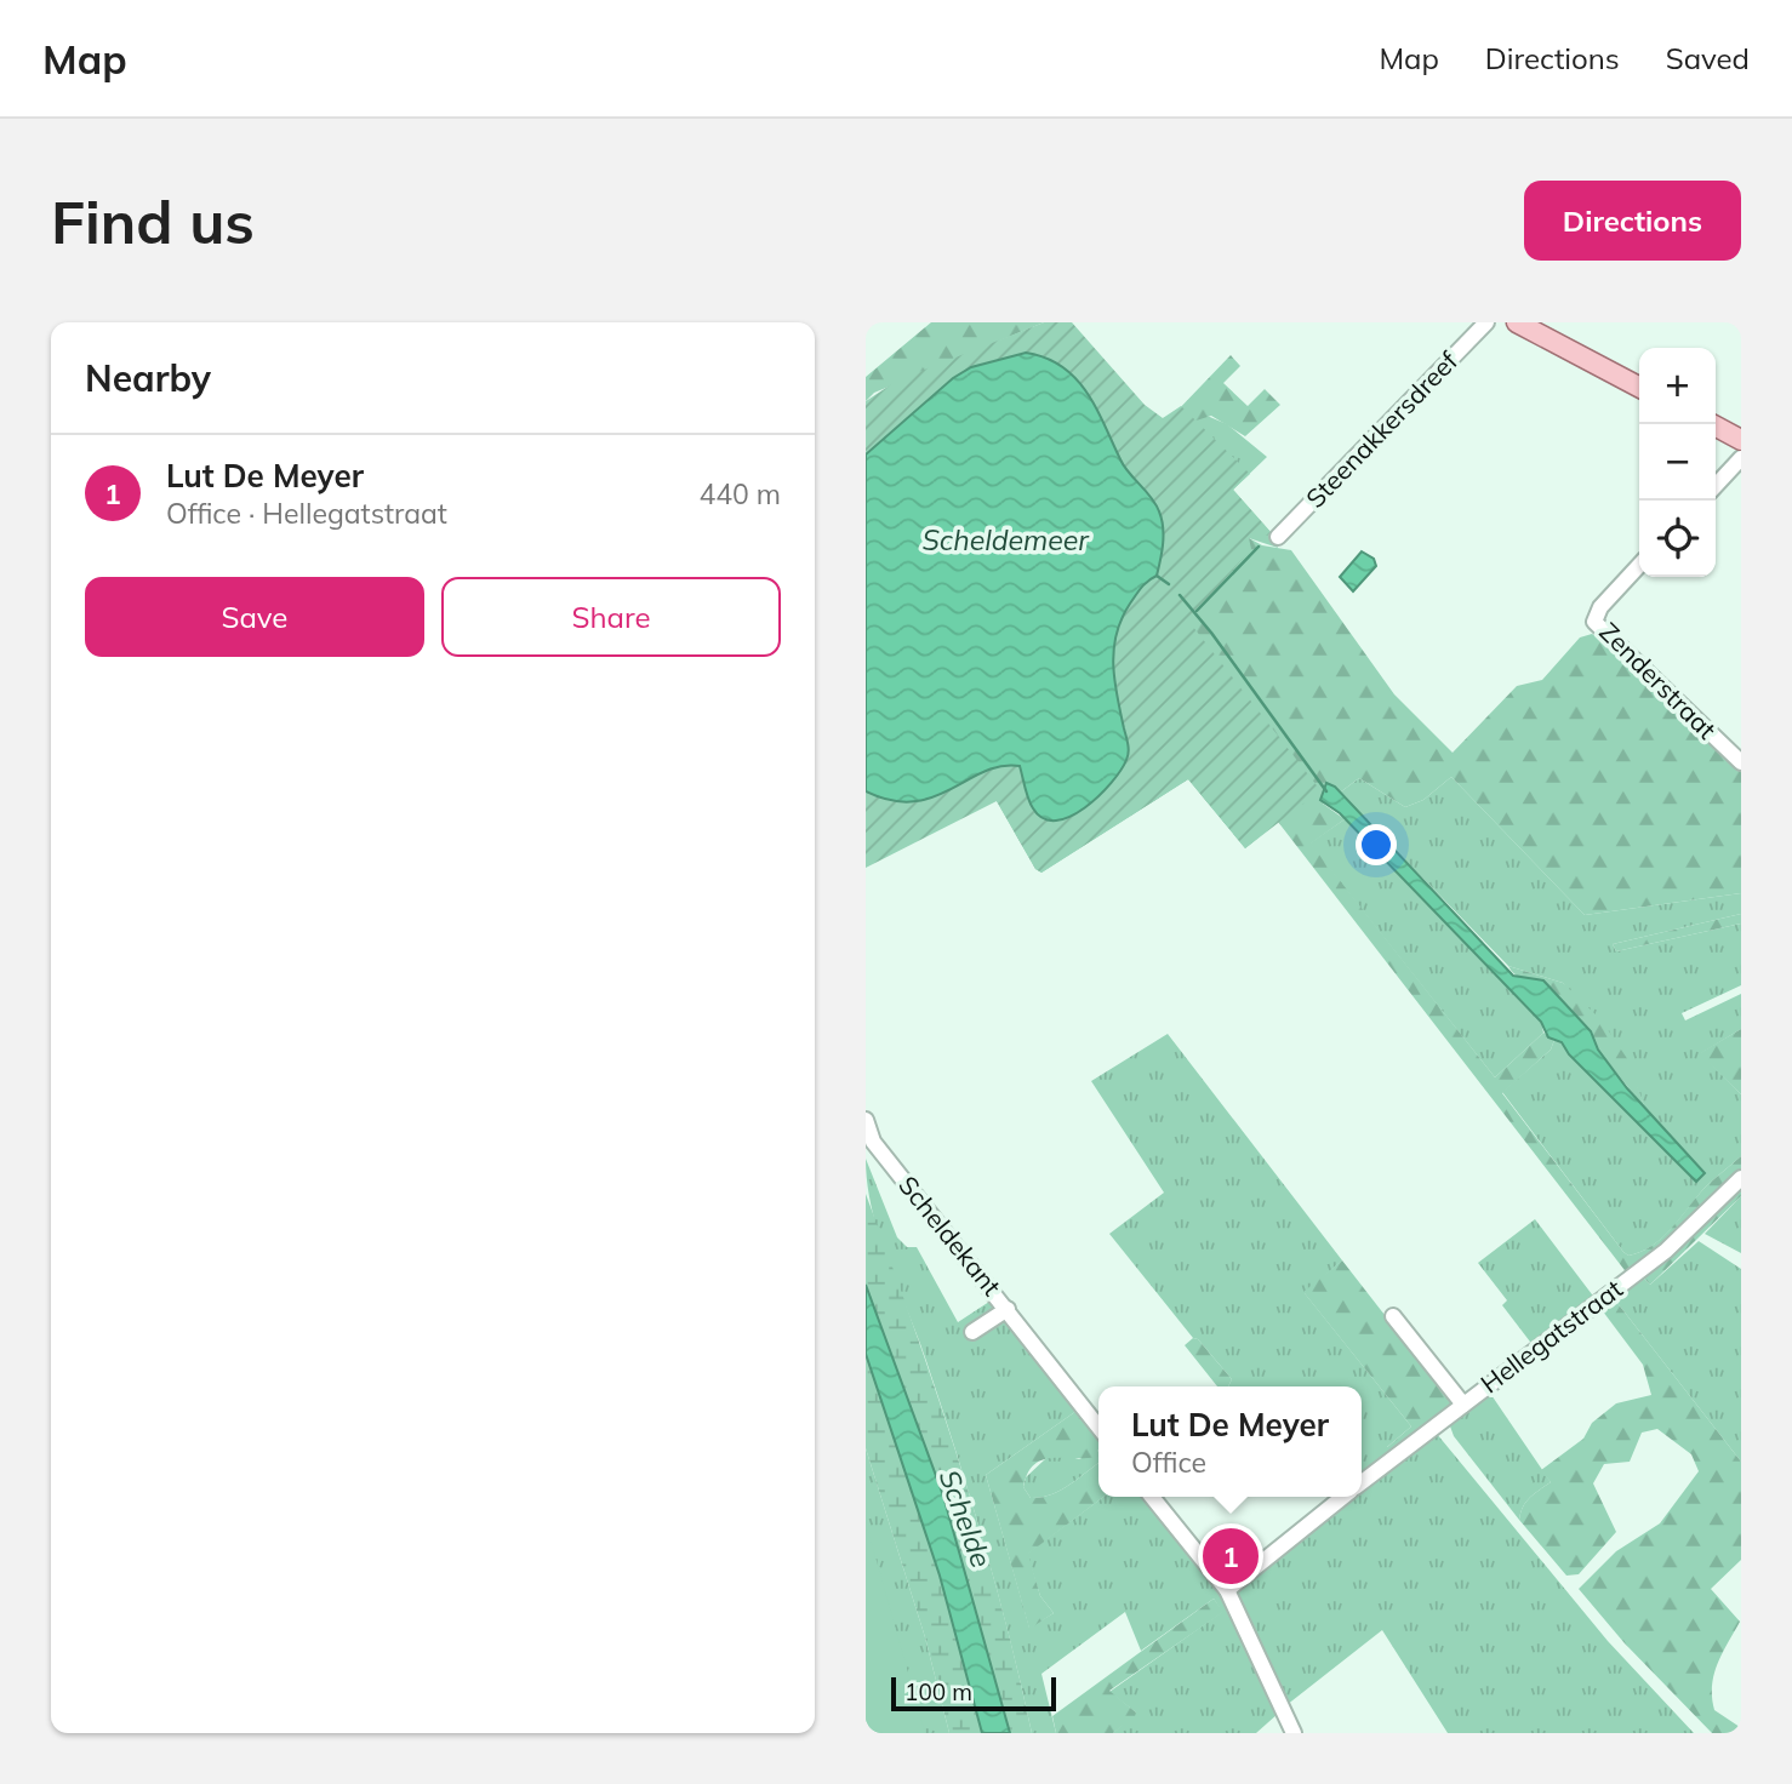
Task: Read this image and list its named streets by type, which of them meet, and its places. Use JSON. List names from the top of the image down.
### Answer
{
  "streets": {
    "street": [
      "Steenakkersdreef",
      "Zenderstraat",
      "Scheldekant",
      "Hellegatstraat"
    ]
  },
  "water": ["Scheldemeer", "Schelde"],
  "scale_bar": "100 m",
  "page": {
    "header": "Map",
    "nav": ["Map", "Directions", "Saved"],
    "buttons": [
      "Directions",
      ["Save", "Share"]
    ],
    "title": "Find us",
    "heading": "Nearby",
    "map_buttons": ["+", "−"],
    "list": [
      {
        "mark": "1",
        "name": "Lut De Meyer",
        "note": "Office · Hellegatstraat",
        "value": "440 m"
      }
    ],
    "popup": ["Lut De Meyer", "Office"],
    "pins": "1",
    "scale": "100 m"
  }
}
